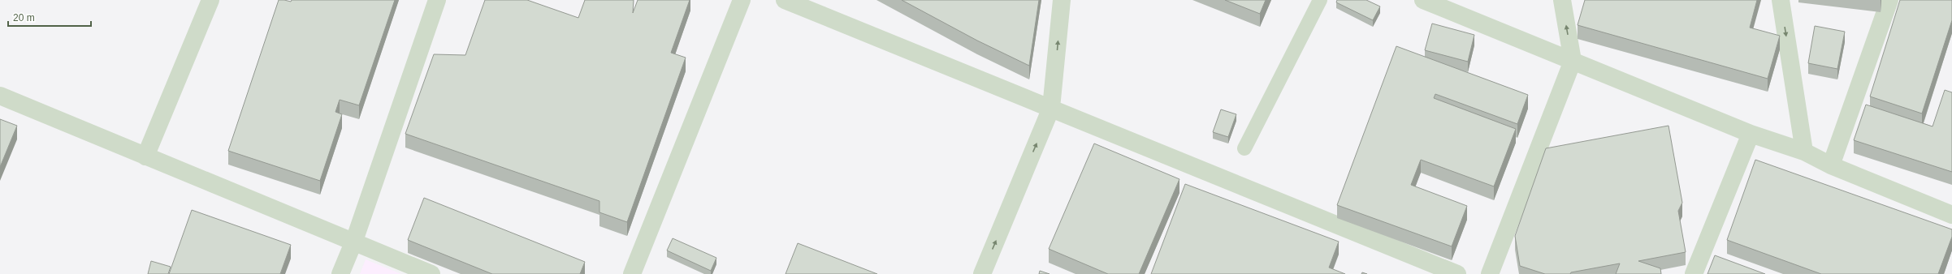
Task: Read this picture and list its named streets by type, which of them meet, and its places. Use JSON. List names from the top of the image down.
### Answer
{
  "scale_bar": "20 m"
}
